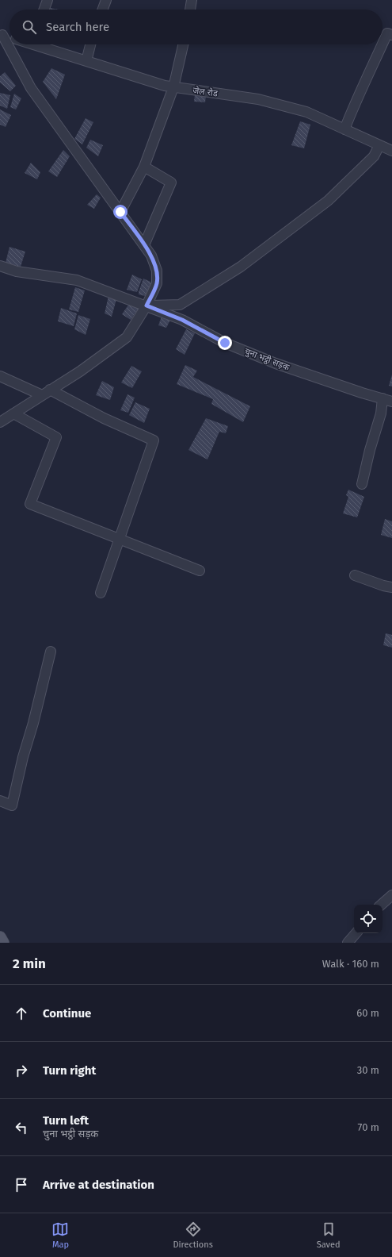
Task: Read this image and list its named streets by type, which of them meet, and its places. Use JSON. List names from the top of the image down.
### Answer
{
  "streets": {
    "street": ["जेल रोड", "चुना भट्ठी सड़क"]
  },
  "page": {
    "search": "Search here",
    "heading": ["2 min", "Walk · 160 m"],
    "list": [
      ["Continue", "60 m"],
      ["Turn right", "30 m"],
      ["Turn left", "चुना भट्ठी सड़क", "70 m"],
      "Arrive at destination"
    ],
    "nav": ["Map", "Directions", "Saved"]
  }
}
